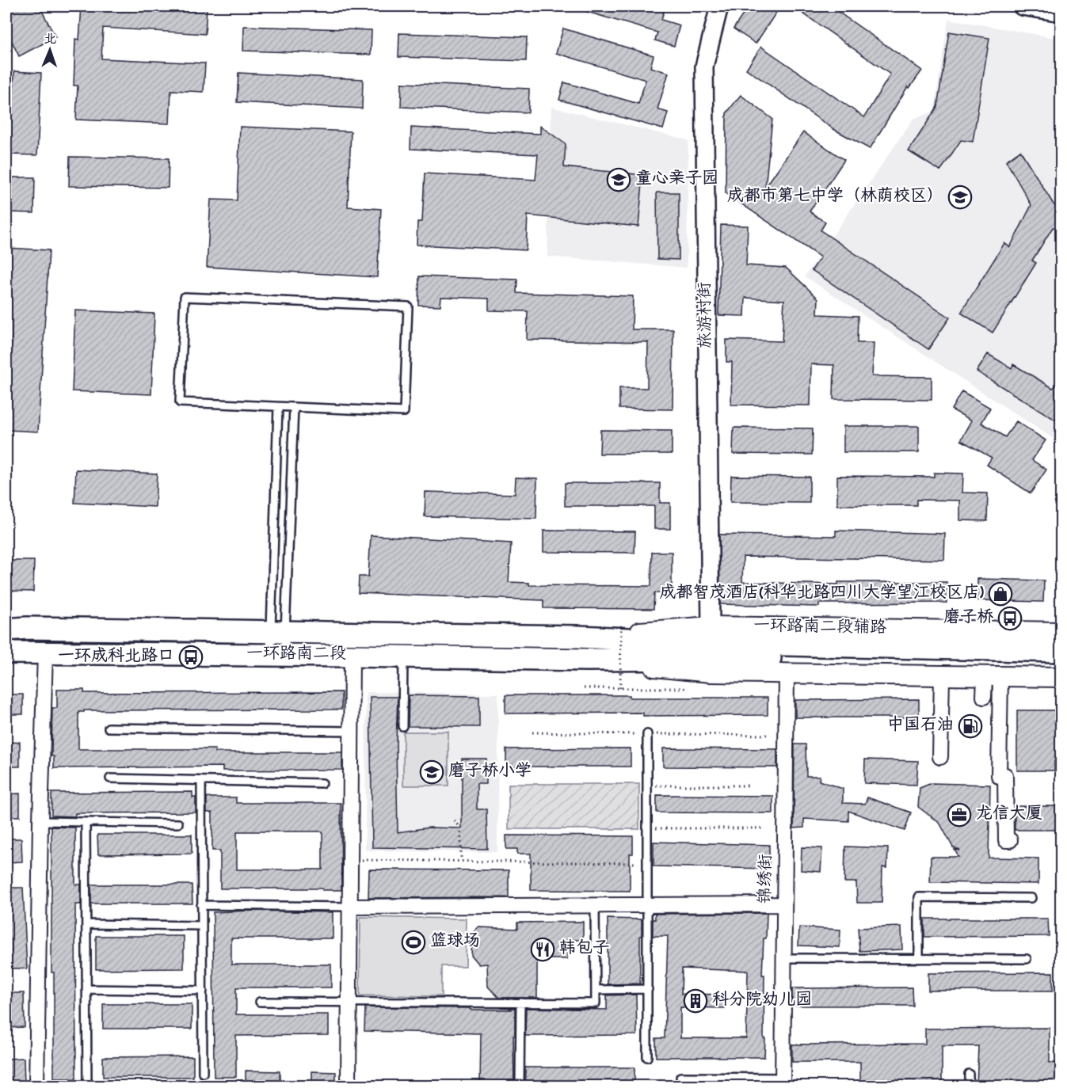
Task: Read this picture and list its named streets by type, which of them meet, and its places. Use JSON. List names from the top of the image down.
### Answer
{
  "streets": {
    "main road": ["一环路南二段辅路", "一环路南二段"],
    "street": ["旅游村街", "锦绣街"]
  },
  "crossings": [
    ["旅游村街", "一环路南二段辅路"],
    ["一环路南二段辅路", "一环路南二段"]
  ],
  "places": {
    "school or university": ["童心亲子园", "成都市第七中学（林荫校区）", "磨子桥小学"],
    "shop": ["成都智茂酒店(科华北路四川大学望江校区店)"],
    "bus stop": ["磨子桥", "一环成科北路口"],
    "fuel station": ["中国石油"],
    "office": ["龙信大厦"],
    "sports": ["篮球场"],
    "restaurant": ["韩包子"],
    "building": ["科分院幼儿园"]
  },
  "north": "top"
}
